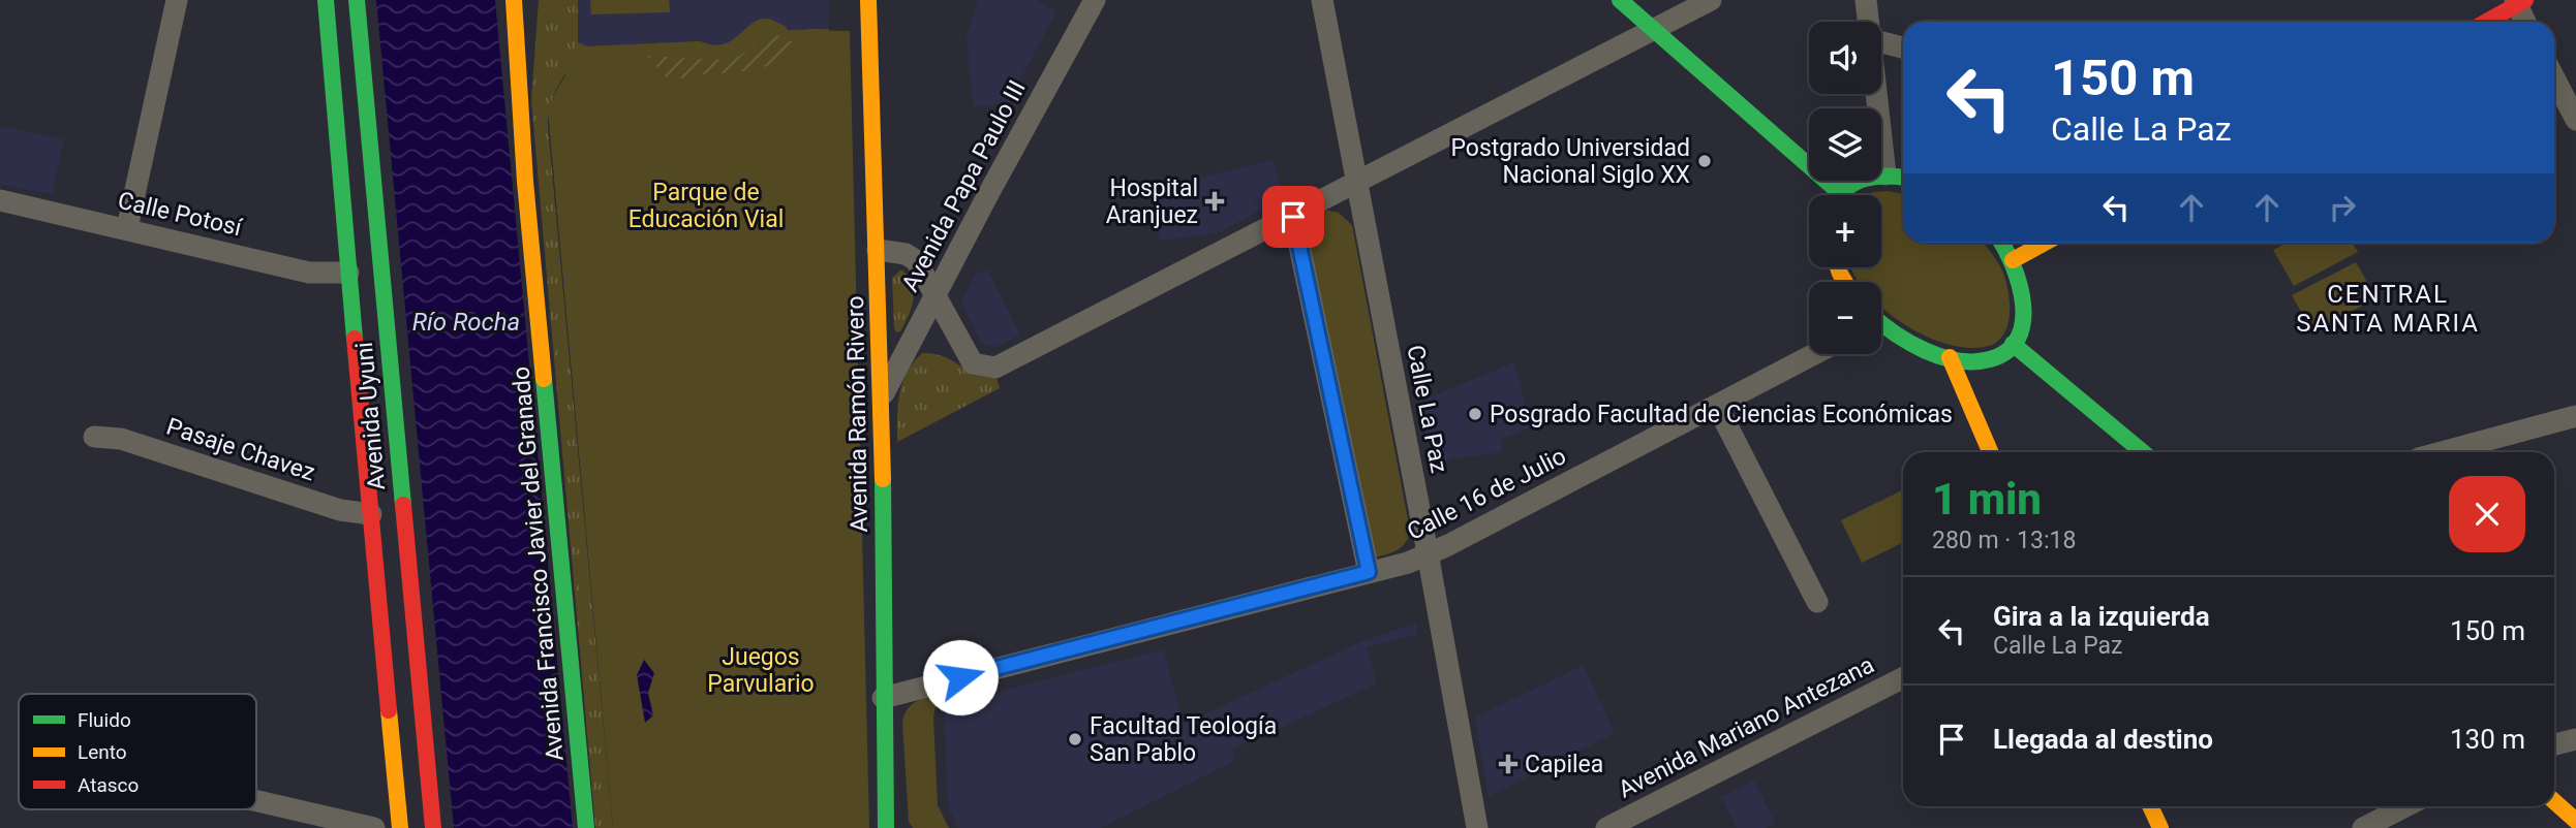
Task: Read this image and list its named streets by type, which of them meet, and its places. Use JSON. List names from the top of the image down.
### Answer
{
  "streets": {
    "main road": ["Avenida Ramón Rivero", "Avenida Uyuni", "Avenida Francisco Javier del Granado"],
    "street": [
      "Avenida Papa Paulo III",
      "Calle Potosí",
      "Calle La Paz",
      "Pasaje Chavez",
      "Calle 16 de Julio",
      "Avenida Mariano Antezana"
    ]
  },
  "crossings": [
    ["Avenida Papa Paulo III", "Avenida Ramón Rivero"],
    ["Calle Potosí", "Avenida Uyuni"],
    ["Calle La Paz", "Calle 16 de Julio"],
    ["Avenida Ramón Rivero", "Calle 16 de Julio"],
    ["Avenida Uyuni", "Pasaje Chavez"]
  ],
  "districts": ["CENTRAL SANTA MARIA"],
  "water": ["Río Rocha"],
  "parks": ["Parque de Educación Vial", "Juegos Parvulario"],
  "places": {
    "other": ["Postgrado Universidad Nacional Siglo XX", "Posgrado Facultad de Ciencias Económicas", "Facultad Teología San Pablo"],
    "health": ["Hospital Aranjuez", "Capilea"]
  },
  "legend": ["Fluido", "Lento", "Atasco"],
  "page": {
    "map_buttons": ["+", "−"],
    "turn": ["150 m", "Calle La Paz"],
    "heading": ["1 min", "280 m · 13:18"],
    "list": [
      {
        "name": "Gira a la izquierda",
        "note": "Calle La Paz",
        "value": "150 m"
      },
      {
        "name": "Llegada al destino",
        "value": "130 m"
      }
    ]
  }
}
